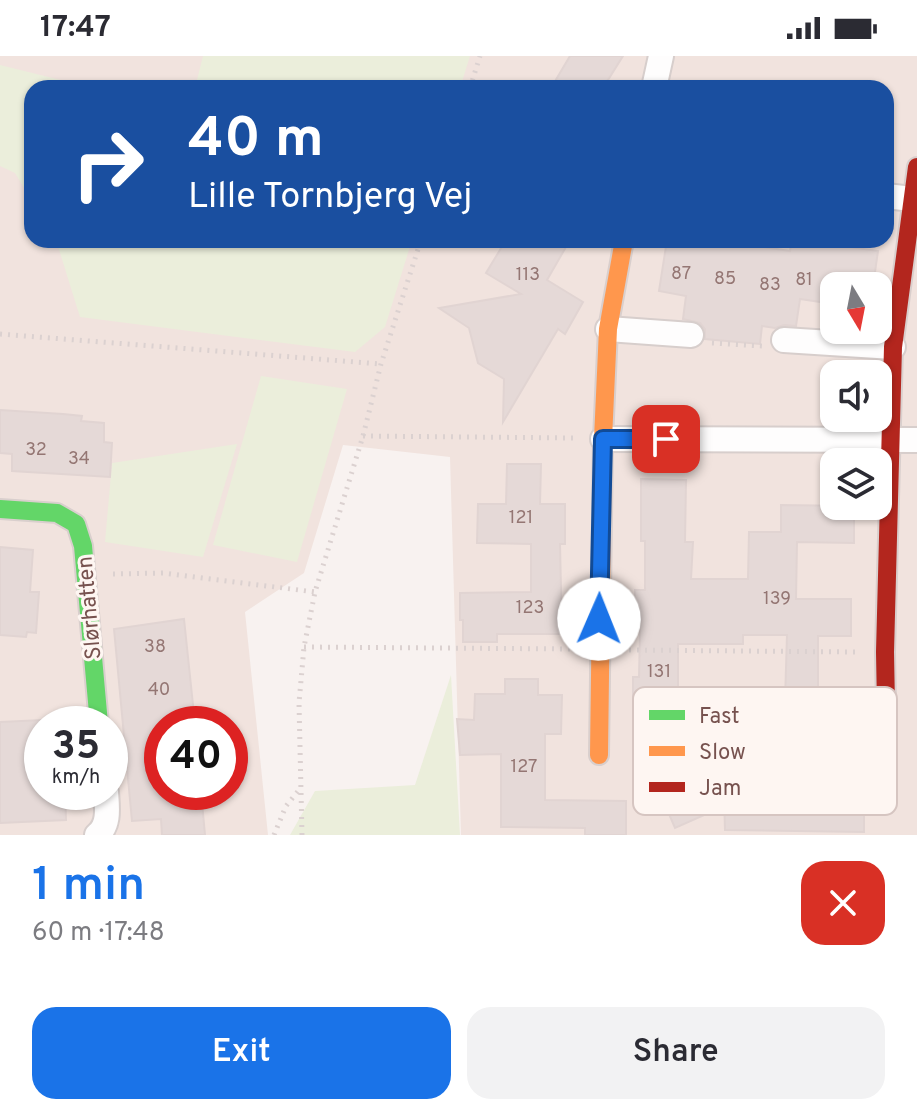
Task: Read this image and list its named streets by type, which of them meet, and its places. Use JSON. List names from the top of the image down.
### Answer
{
  "streets": {
    "street": ["Slørhatten"]
  },
  "house_numbers": [
    "87",
    "113",
    "85",
    "81",
    "83",
    "32",
    "34",
    "121",
    "139",
    "123",
    "38",
    "131",
    "40",
    "127"
  ],
  "legend": ["Fast", "Slow", "Jam"],
  "north": "bottom",
  "page": {
    "status": "17:47",
    "turn": ["40 m", "Lille Tornbjerg Vej"],
    "speed": "35 km/h",
    "limit": "40",
    "heading": ["1 min", "60 m · 17:48"],
    "buttons": ["Exit", "Share"]
  }
}
